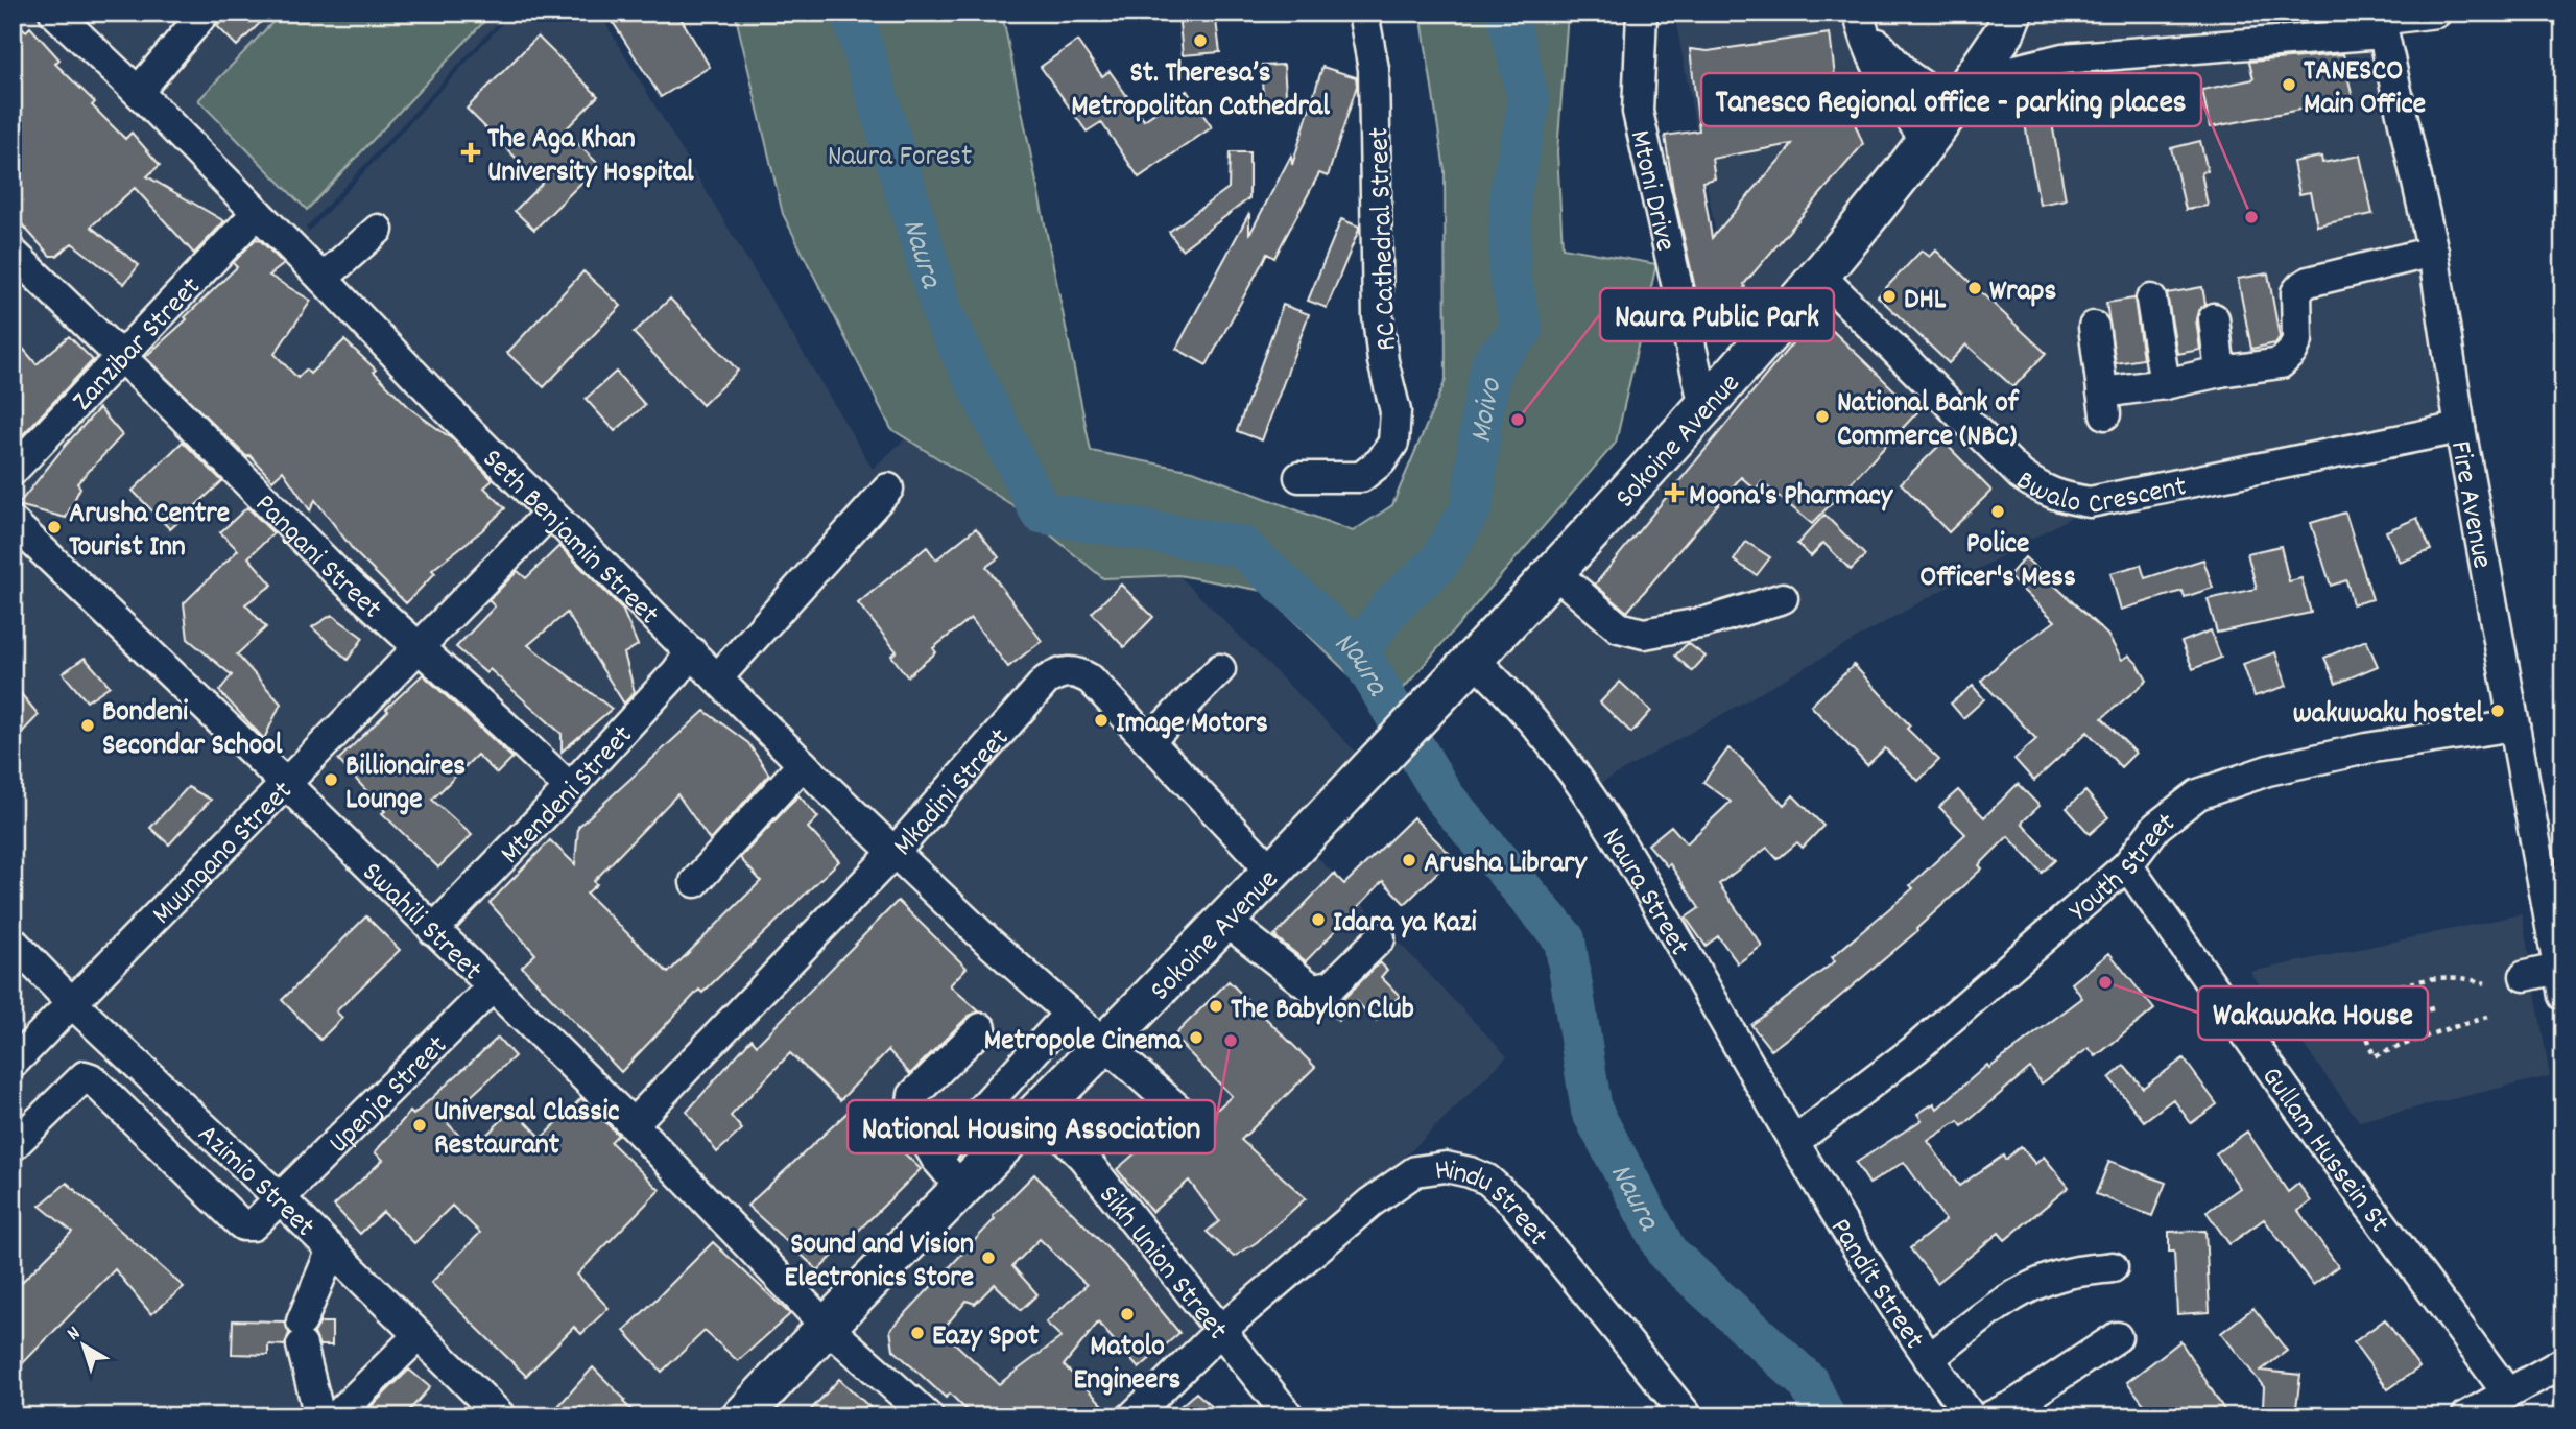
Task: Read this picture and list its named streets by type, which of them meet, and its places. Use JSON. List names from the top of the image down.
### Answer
{
  "streets": {
    "main road": ["Sokoine Avenue"],
    "street": [
      "Mtoni Drive",
      "RC Cathedral Street",
      "Zanzibar Street",
      "Bwalo Crescent",
      "Fire Avenue",
      "Seth Benjamin Street",
      "Pangani Street",
      "Mkadini Street",
      "Mtendeni Street",
      "Muungano Street",
      "Youth Street",
      "Naura Street",
      "Swahili Street",
      "Upenja Street",
      "Gullam Hussein St",
      "Azimio Street",
      "Hindu Street",
      "Sikh Union Street",
      "Pandit Street"
    ]
  },
  "crossings": [
    ["Mtoni Drive", "Sokoine Avenue"],
    ["Zanzibar Street", "Seth Benjamin Street"],
    ["Zanzibar Street", "Pangani Street"],
    ["Sokoine Avenue", "Bwalo Crescent"],
    ["Sokoine Avenue", "Seth Benjamin Street"],
    ["Sokoine Avenue", "Mkadini Street"],
    ["Sokoine Avenue", "Naura Street"],
    ["Sokoine Avenue", "Swahili Street"],
    ["Sokoine Avenue", "Sikh Union Street"],
    ["Bwalo Crescent", "Fire Avenue"],
    ["Fire Avenue", "Youth Street"],
    ["Seth Benjamin Street", "Mkadini Street"],
    ["Seth Benjamin Street", "Mtendeni Street"],
    ["Seth Benjamin Street", "Muungano Street"],
    ["Pangani Street", "Mtendeni Street"],
    ["Pangani Street", "Muungano Street"],
    ["Mkadini Street", "Swahili Street"],
    ["Mtendeni Street", "Swahili Street"],
    ["Muungano Street", "Swahili Street"],
    ["Muungano Street", "Azimio Street"],
    ["Youth Street", "Naura Street"],
    ["Youth Street", "Gullam Hussein St"],
    ["Youth Street", "Pandit Street"],
    ["Naura Street", "Pandit Street"],
    ["Swahili Street", "Upenja Street"],
    ["Upenja Street", "Azimio Street"],
    ["Hindu Street", "Sikh Union Street"]
  ],
  "water": ["Naura", "Moivo"],
  "parks": ["Naura Forest"],
  "places": {
    "other": [
      "St. Theresa’s Metropolitan Cathedral",
      "TANESCO Main Office",
      "Tanesco Regional office - parking places",
      "Wraps",
      "DHL",
      "National Bank of Commerce (NBC)",
      "Naura Public Park",
      "Police Officer's Mess",
      "Arusha Centre Tourist Inn",
      "wakuwaku hostel",
      "Image Motors",
      "Bondeni Secondar School",
      "Billionaires Lounge",
      "Arusha Library",
      "Idara ya Kazi",
      "Wakawaka House",
      "The Babylon Club",
      "Metropole Cinema",
      "National Housing Association",
      "Universal Classic Restaurant",
      "Sound and Vision Electronics Store",
      "Matolo Engineers",
      "Eazy Spot"
    ],
    "health": ["The Aga Khan University Hospital", "Moona's Pharmacy"]
  },
  "north": "top left"
}
